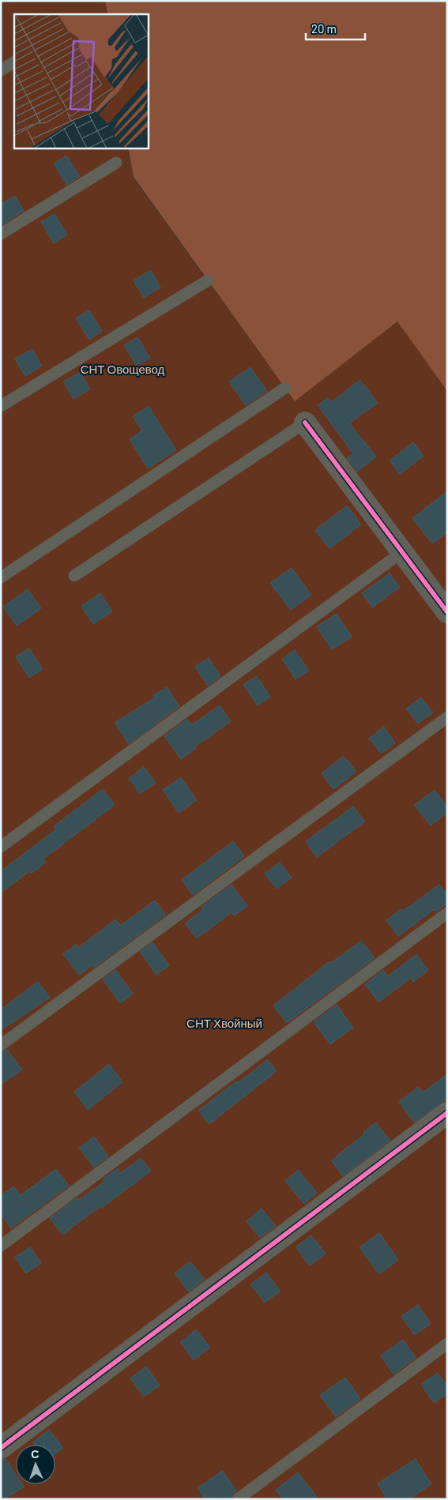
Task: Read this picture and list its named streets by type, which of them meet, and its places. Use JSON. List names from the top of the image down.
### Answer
{
  "parks": ["СНТ Овощевод", "СНТ Хвойный"],
  "scale_bar": "20 m",
  "north": "top"
}
